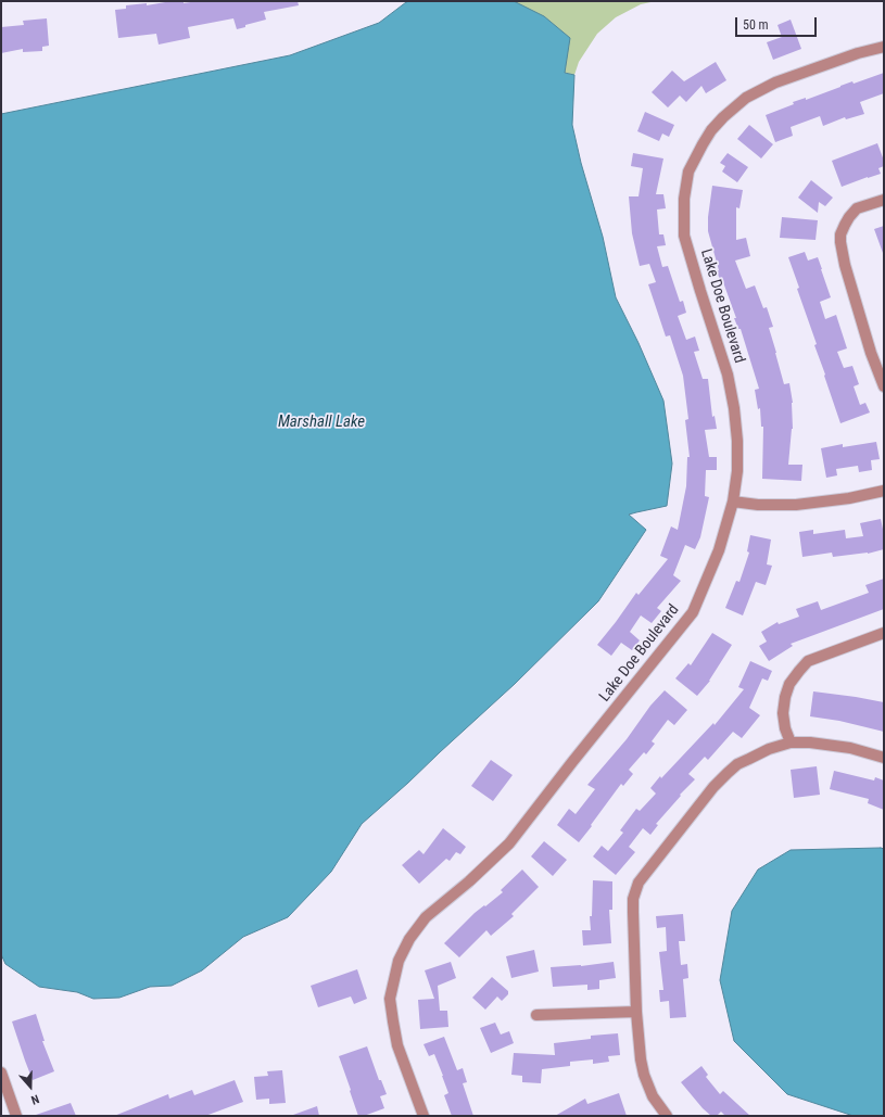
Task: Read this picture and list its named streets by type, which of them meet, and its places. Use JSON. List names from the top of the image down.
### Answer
{
  "streets": {
    "street": ["Lake Doe Boulevard"]
  },
  "water": ["Marshall Lake"],
  "scale_bar": "50 m",
  "north": "bottom"
}
